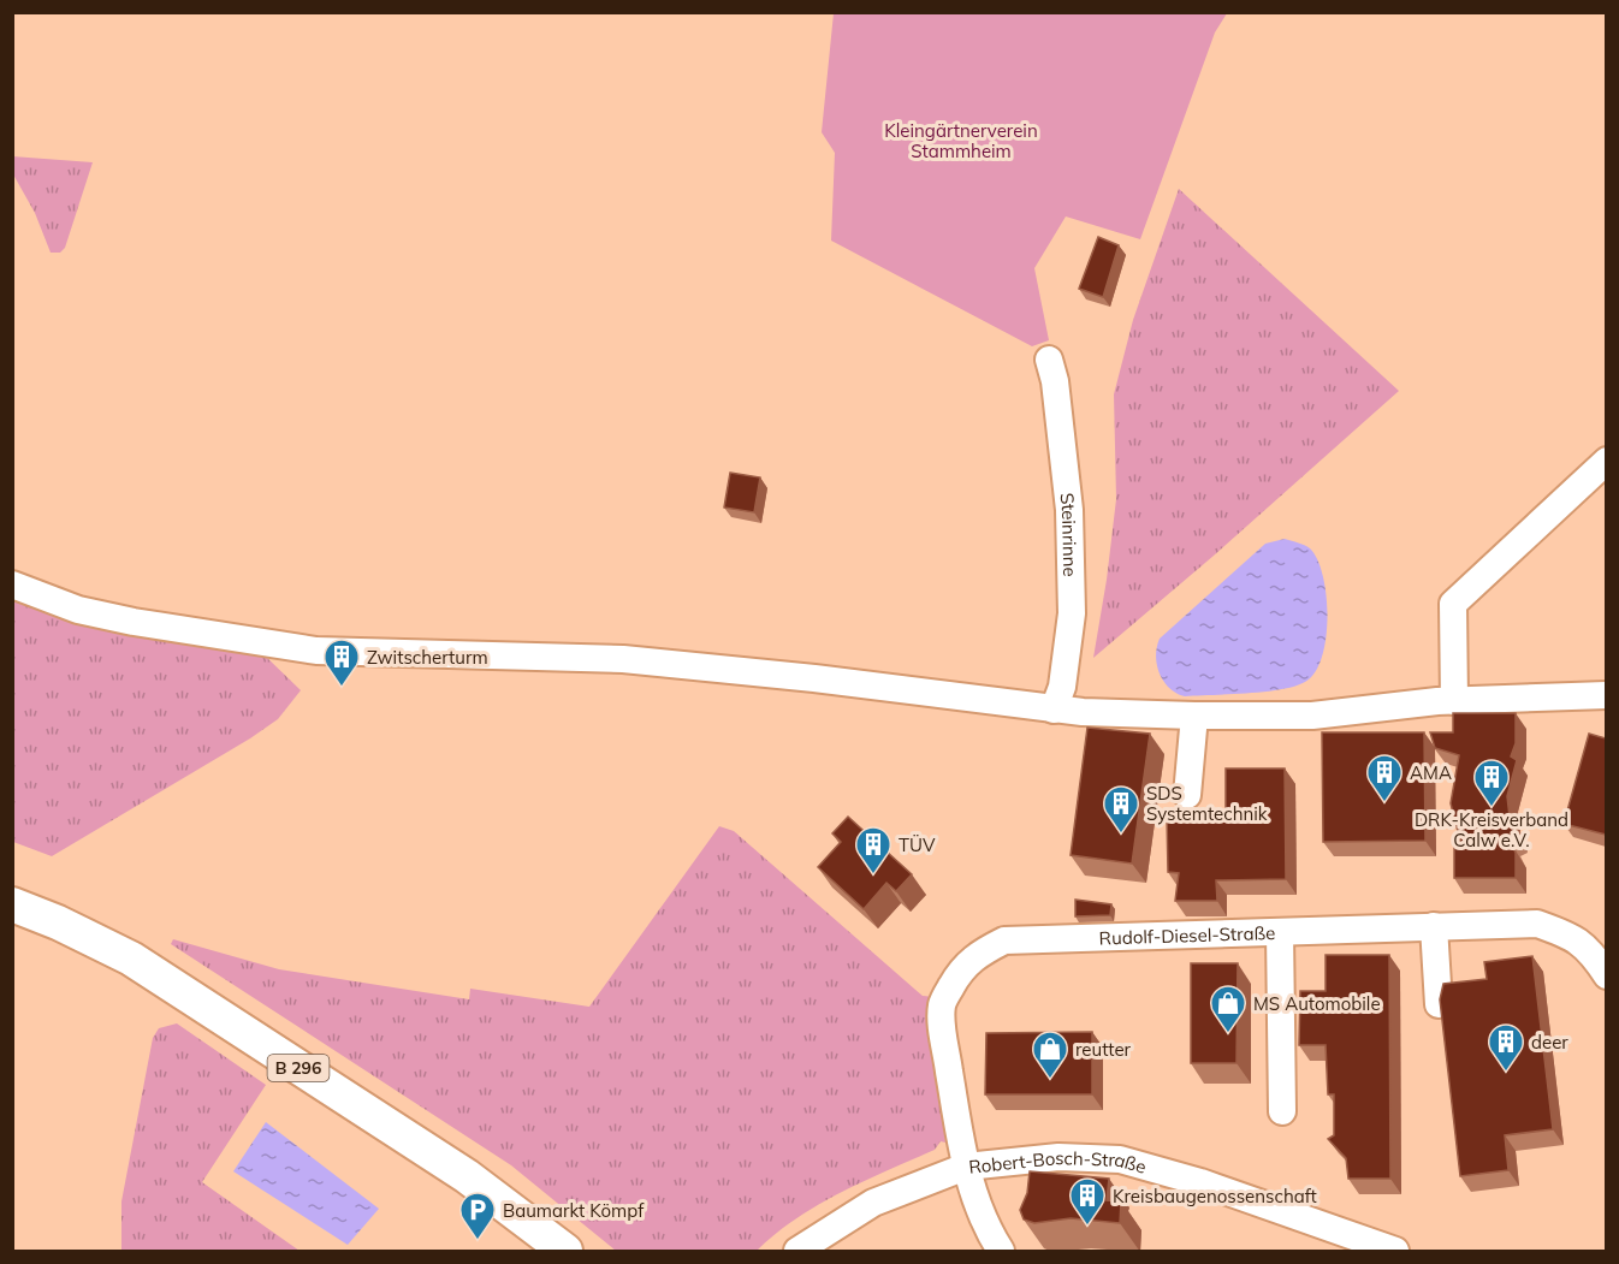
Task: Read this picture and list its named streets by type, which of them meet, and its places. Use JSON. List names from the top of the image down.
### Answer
{
  "streets": {
    "main road": ["B 296"],
    "street": ["Steinrinne", "Rudolf-Diesel-Straße", "Robert-Bosch-Straße"]
  },
  "crossings": [
    ["Rudolf-Diesel-Straße", "Robert-Bosch-Straße"]
  ],
  "parks": ["Kleingärtnerverein Stammheim"],
  "places": {
    "building": [
      "Zwitscherturm",
      "AMA",
      "DRK-Kreisverband Calw e.V.",
      "SDS Systemtechnik",
      "TÜV",
      "deer",
      "Kreisbaugenossenschaft"
    ],
    "shop": ["MS Automobile", "reutter"],
    "parking": ["Baumarkt Kömpf"]
  }
}
